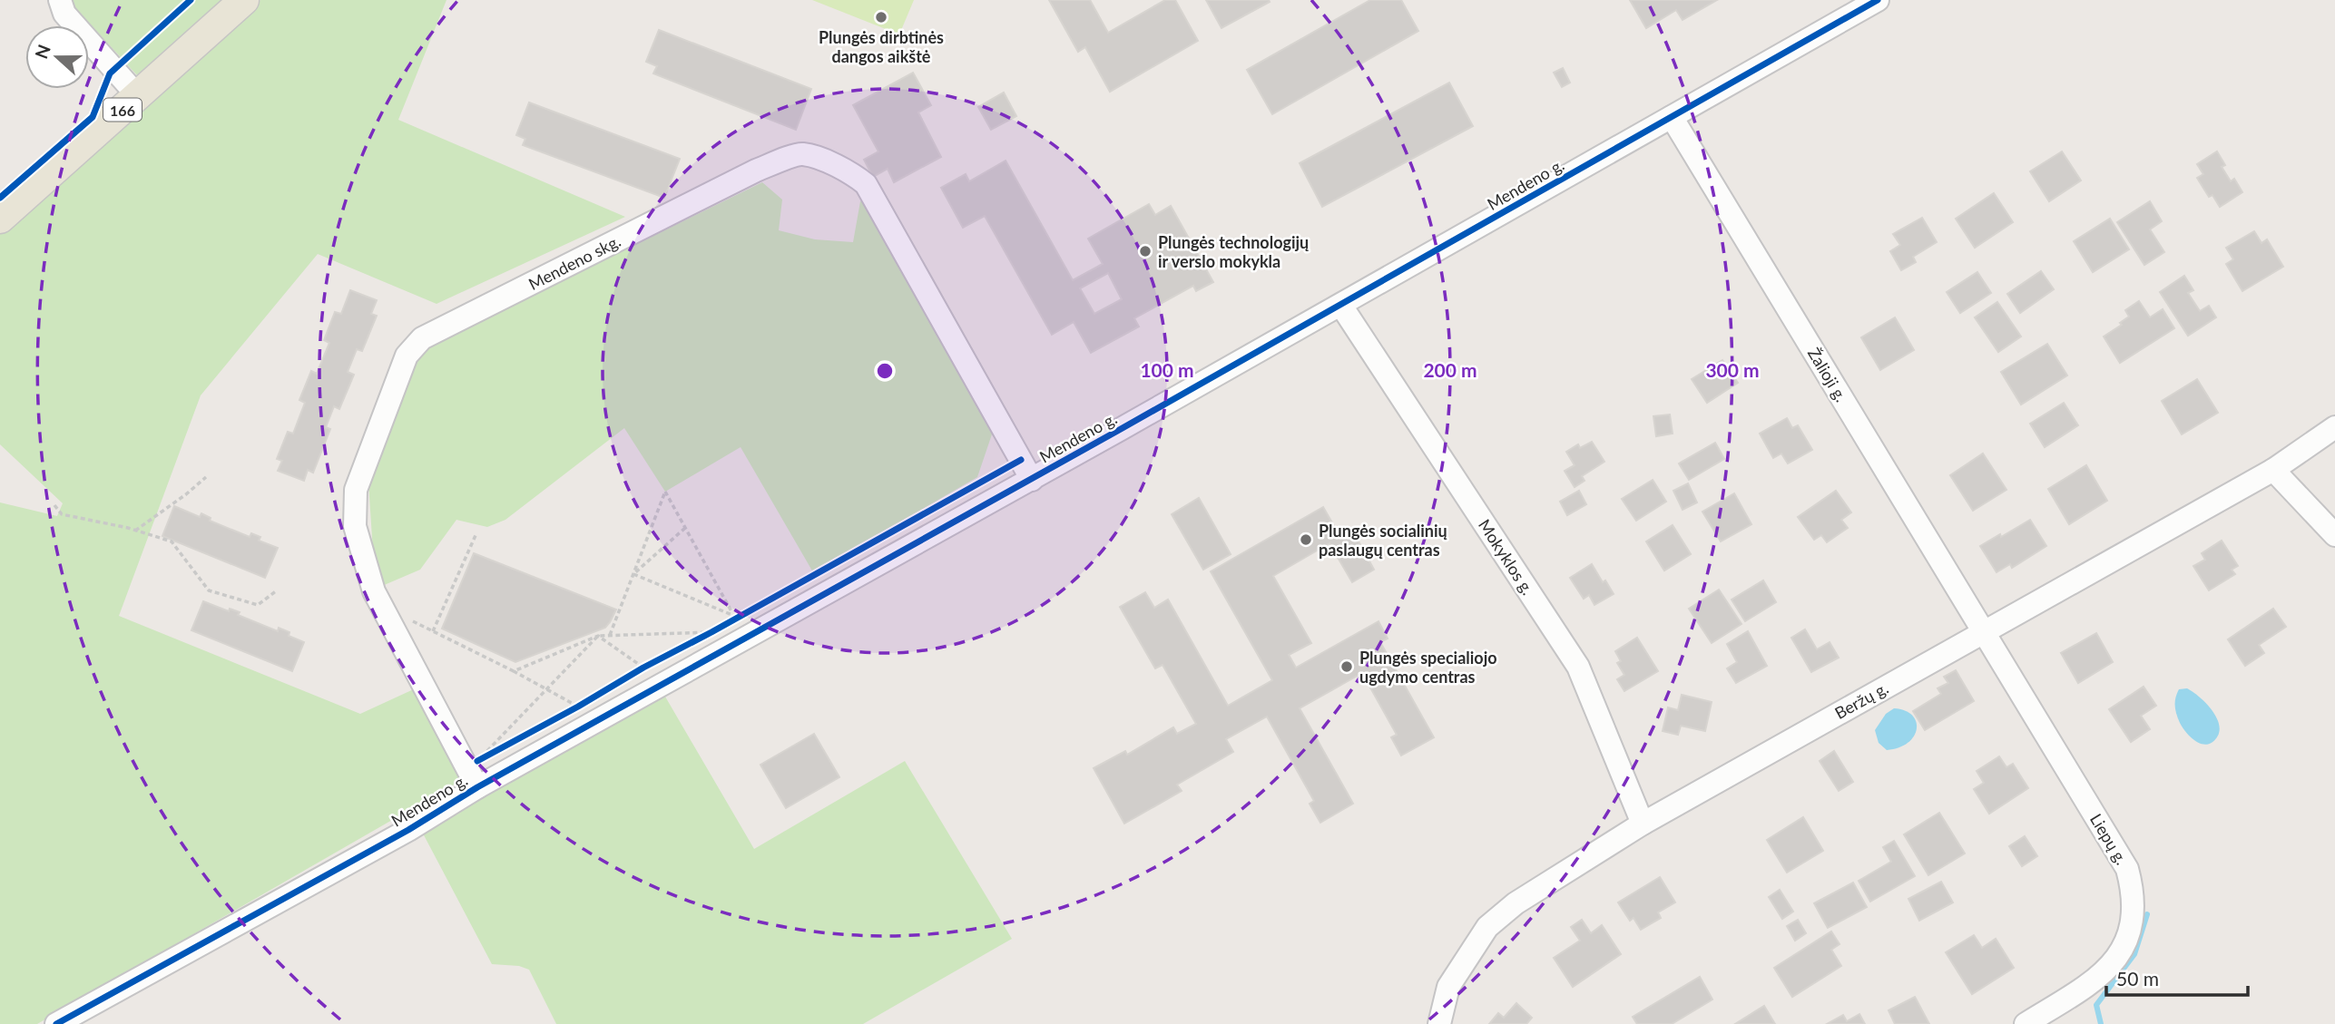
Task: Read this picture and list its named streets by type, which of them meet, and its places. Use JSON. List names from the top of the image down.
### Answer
{
  "streets": {
    "main road": ["166"],
    "street": [
      "Mendeno g.",
      "Mendeno skg.",
      "Žalioji g.",
      "Mokyklos g.",
      "Beržų g.",
      "Liepų g."
    ]
  },
  "crossings": [
    ["Mendeno g.", "Mendeno skg."],
    ["Mendeno g.", "Žalioji g."],
    ["Mendeno g.", "Mokyklos g."],
    ["Žalioji g.", "Beržų g."],
    ["Žalioji g.", "Liepų g."],
    ["Mokyklos g.", "Beržų g."],
    ["Beržų g.", "Liepų g."]
  ],
  "places": [
    "Plungės dirbtinės dangos aikštė",
    "Plungės technologijų ir verslo mokykla",
    "Plungės socialinių paslaugų centras",
    "Plungės specialiojo ugdymo centras"
  ],
  "scale_bar": "50 m",
  "north": "left",
  "rings": ["100 m", "200 m", "300 m"]
}
